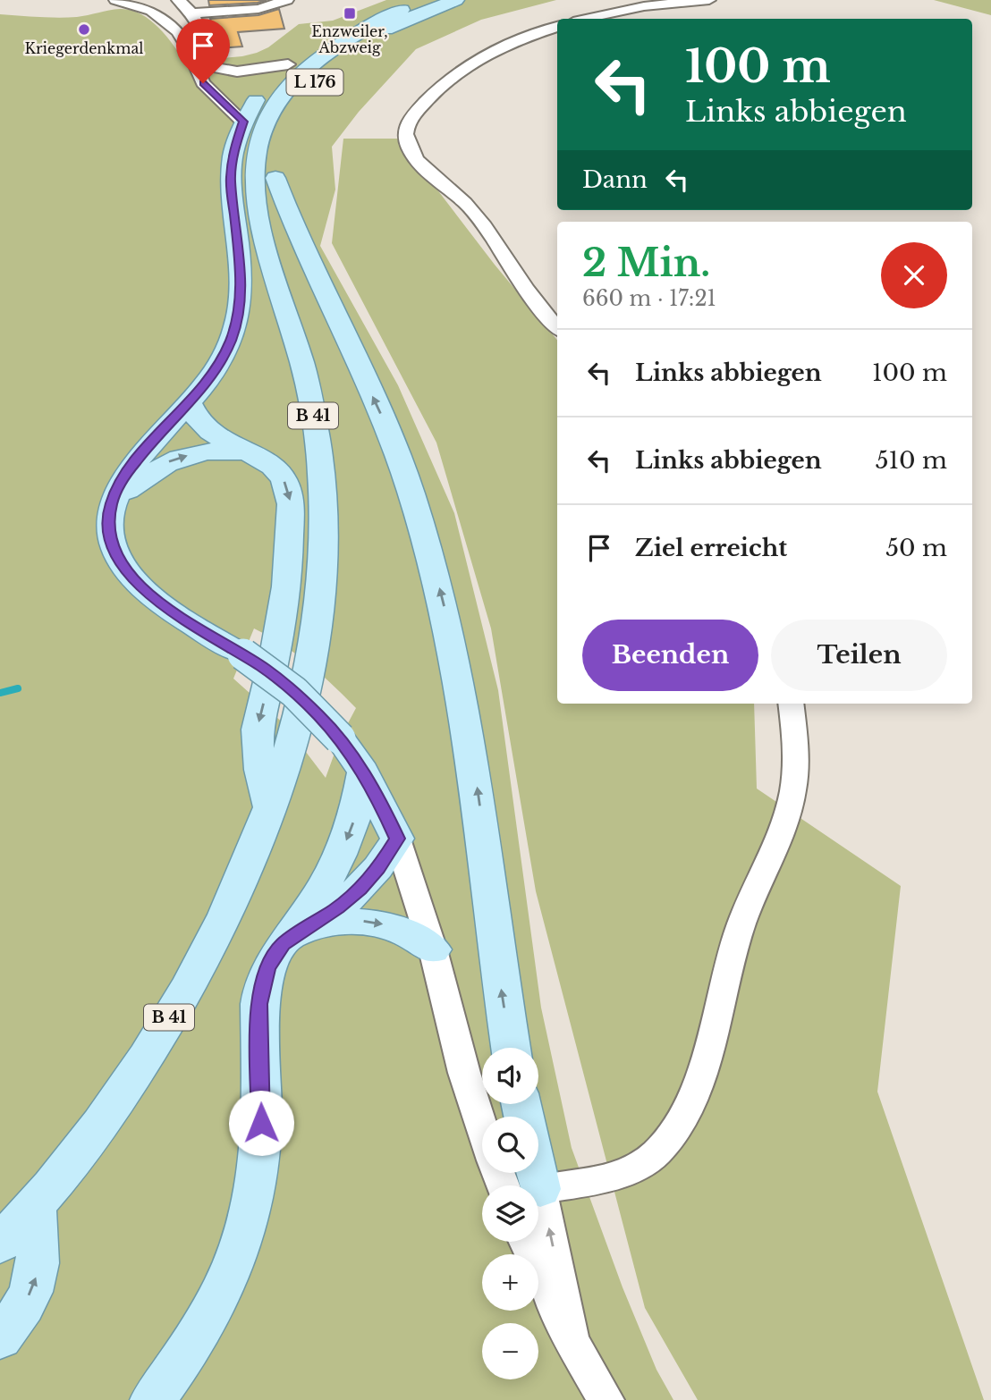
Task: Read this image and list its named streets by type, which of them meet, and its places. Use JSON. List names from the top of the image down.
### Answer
{
  "streets": {
    "main road": ["L 176", "B 41"]
  },
  "crossings": [
    ["L 176", "B 41"]
  ],
  "places": {
    "transit": ["Enzweiler, Abzweig"],
    "other": ["Kriegerdenkmal"]
  },
  "page": {
    "turn": ["100 m", "Links abbiegen"],
    "then": "Dann",
    "heading": ["2 Min.", "660 m · 17:21"],
    "list": [
      {
        "name": "Links abbiegen",
        "value": "100 m"
      },
      {
        "name": "Links abbiegen",
        "value": "510 m"
      },
      {
        "name": "Ziel erreicht",
        "value": "50 m"
      }
    ],
    "buttons": ["Beenden", "Teilen"],
    "map_buttons": ["+", "−"]
  }
}
